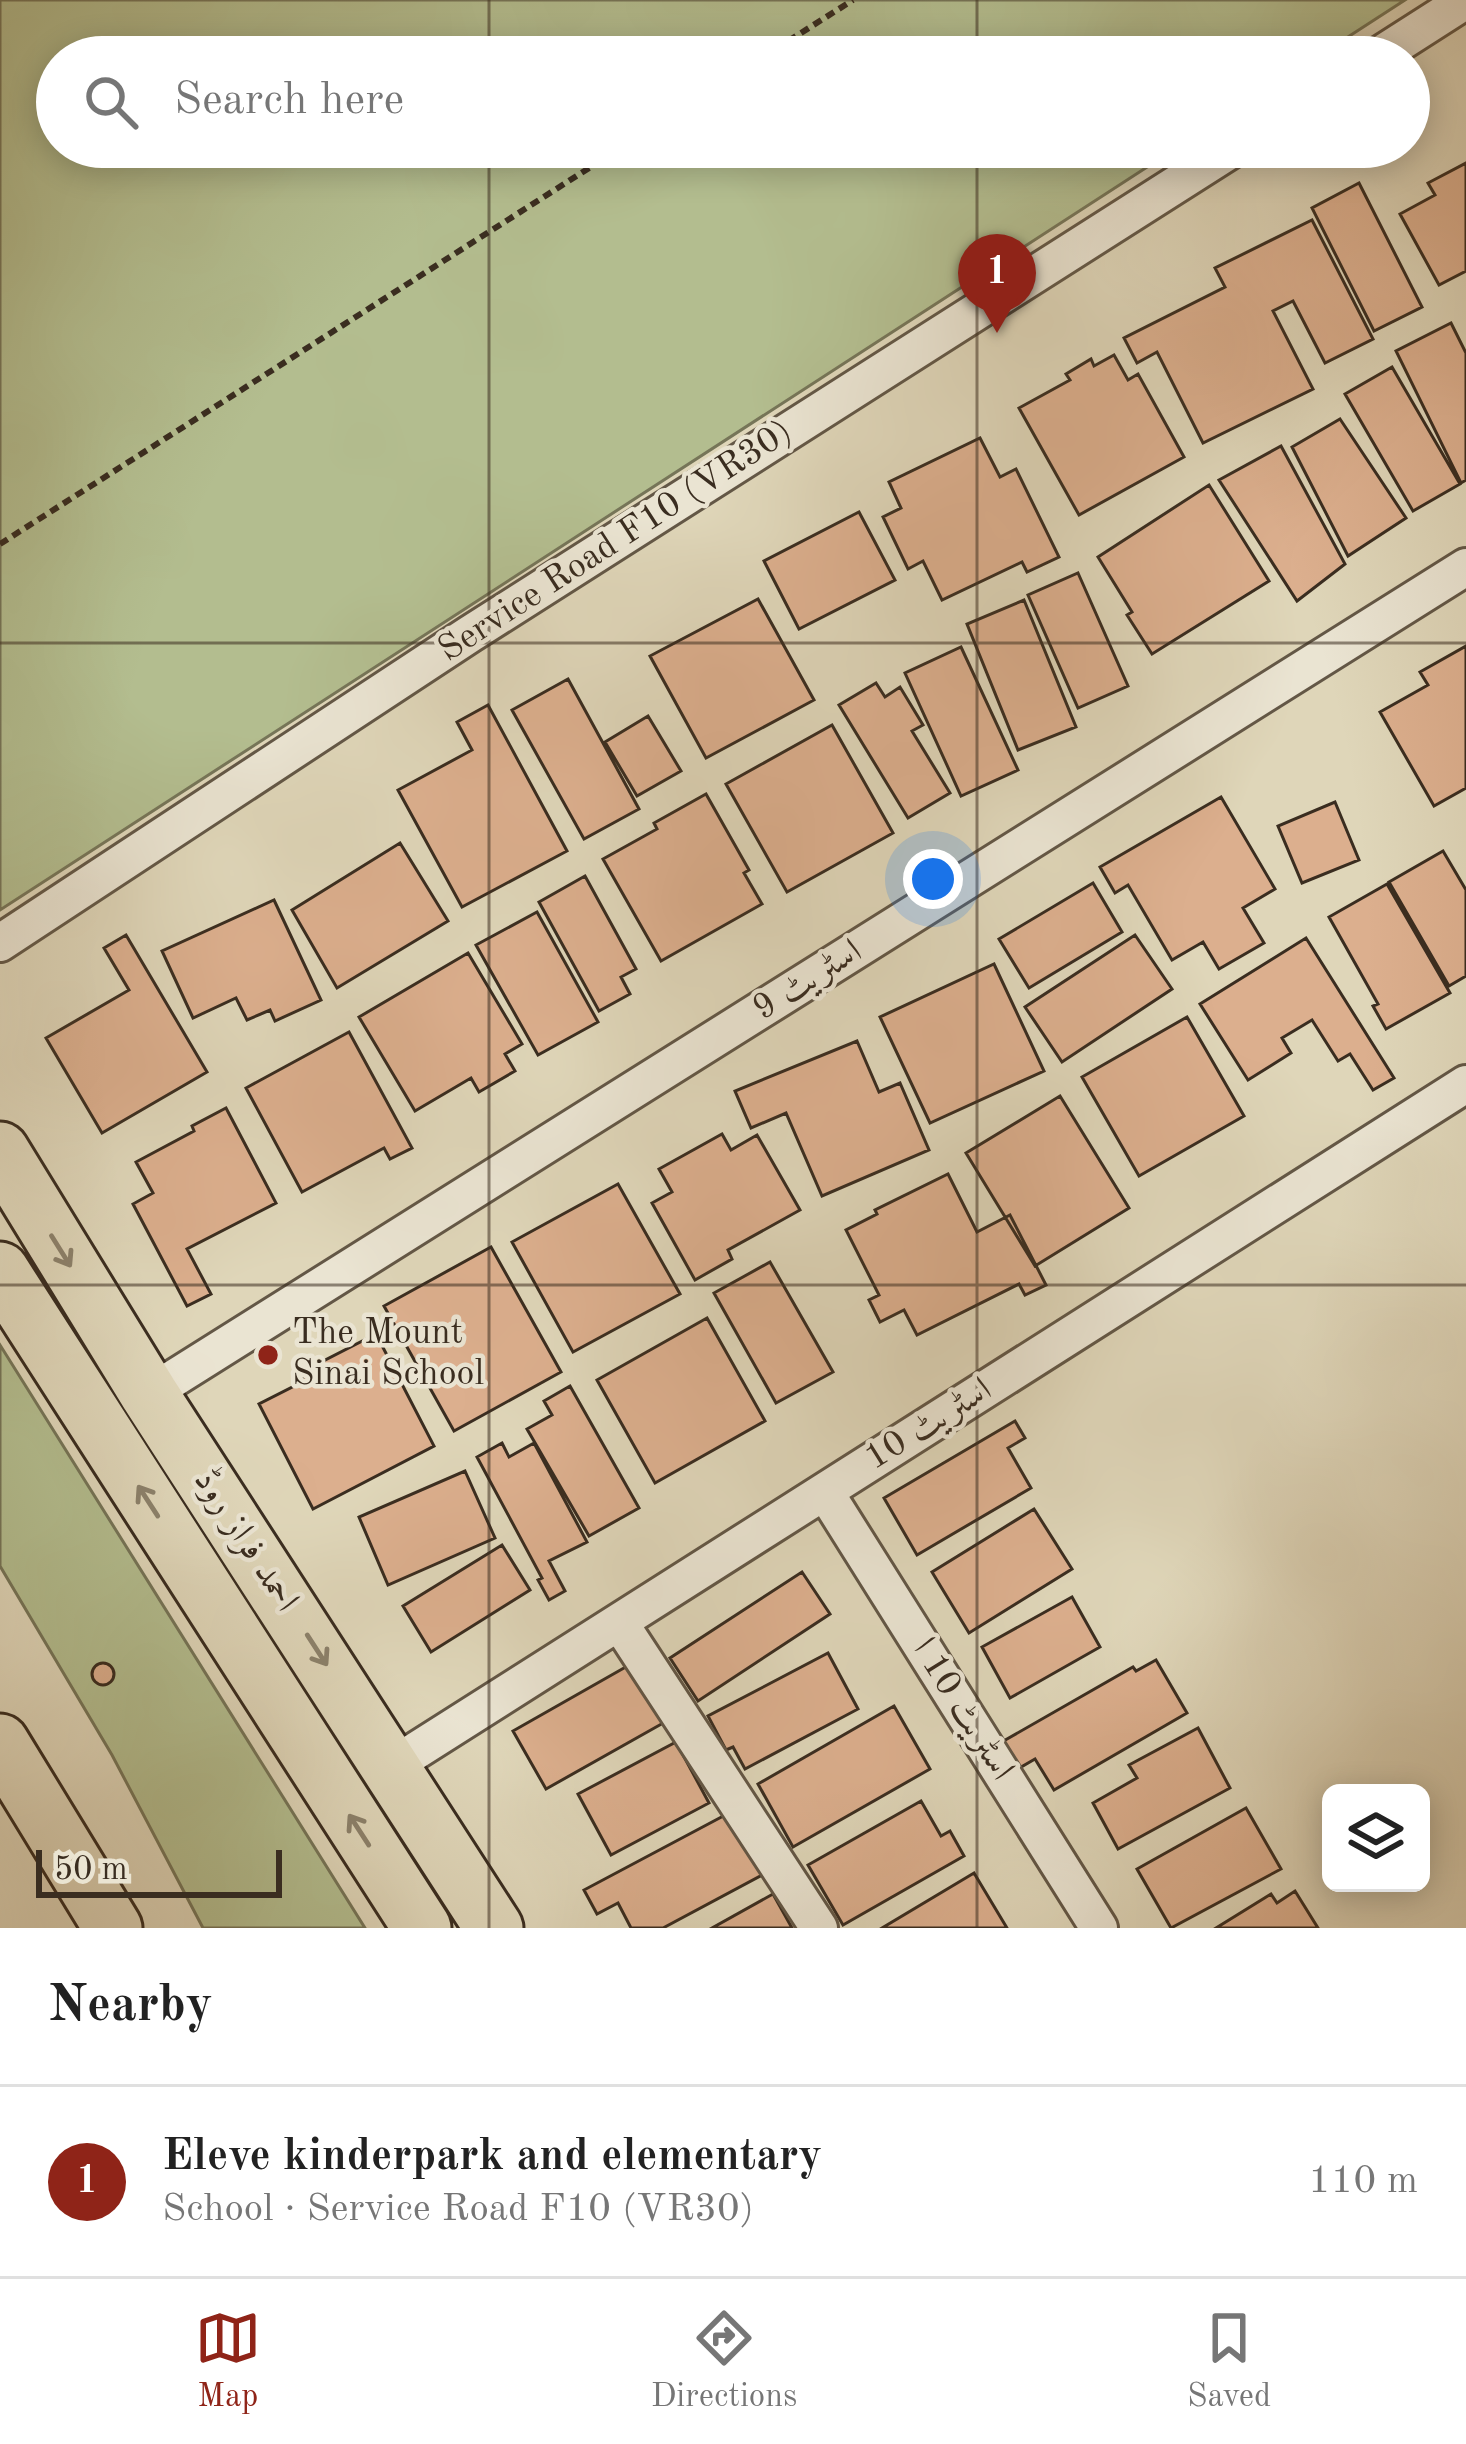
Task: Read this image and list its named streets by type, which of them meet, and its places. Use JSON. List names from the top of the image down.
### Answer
{
  "streets": {
    "main road": ["احمد فراز روڈ"],
    "street": [
      "Service Road F10 (VR30)",
      "اسٹریٹ 9",
      "اسٹریٹ 10",
      "اسٹریٹ 10 ا"
    ]
  },
  "crossings": [
    ["اسٹریٹ 9", "احمد فراز روڈ"],
    ["اسٹریٹ 10", "احمد فراز روڈ"],
    ["اسٹریٹ 10", "اسٹریٹ 10 ا"]
  ],
  "places": ["The Mount Sinai School"],
  "scale_bar": "50 m",
  "page": {
    "search": "Search here",
    "pins": "1",
    "scale": "50 m",
    "heading": "Nearby",
    "list": [
      {
        "mark": "1",
        "name": "Eleve kinderpark and elementary",
        "note": "School · Service Road F10 (VR30)",
        "value": "110 m"
      }
    ],
    "nav": ["Map", "Directions", "Saved"]
  }
}
